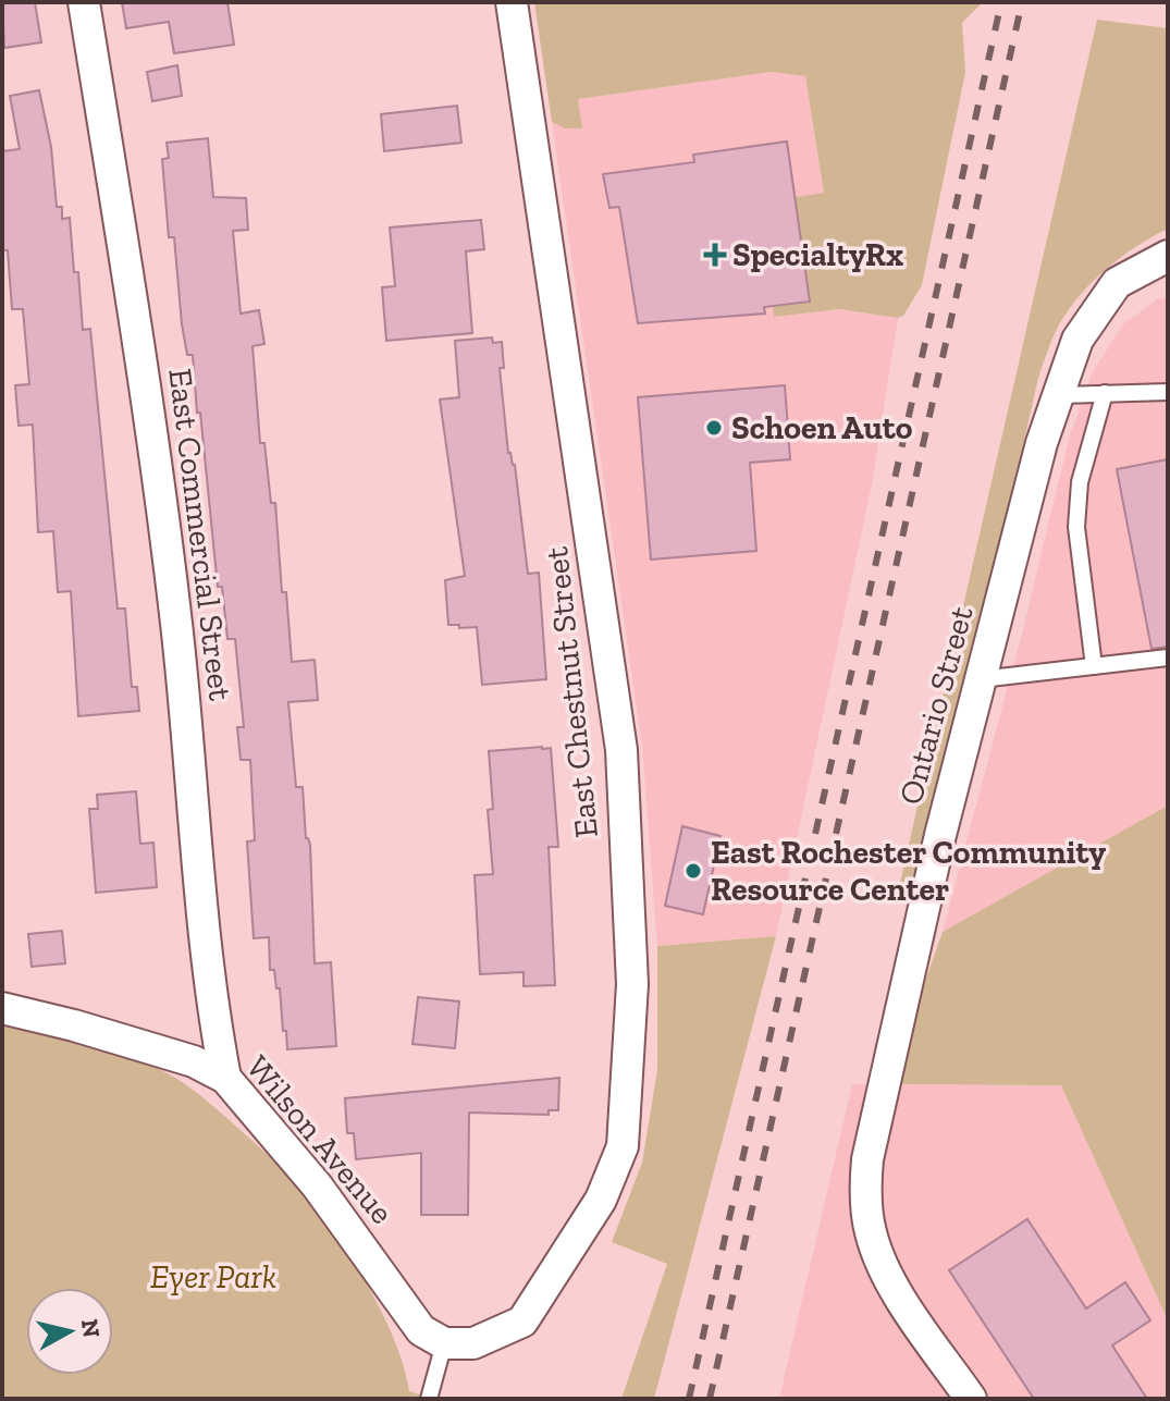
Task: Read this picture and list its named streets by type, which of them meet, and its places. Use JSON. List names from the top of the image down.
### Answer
{
  "streets": {
    "street": [
      "East Commercial Street",
      "East Chestnut Street",
      "Ontario Street",
      "Wilson Avenue"
    ]
  },
  "crossings": [
    ["East Commercial Street", "Wilson Avenue"],
    ["East Chestnut Street", "Wilson Avenue"]
  ],
  "parks": ["Eyer Park"],
  "places": {
    "health": ["SpecialtyRx"],
    "other": ["Schoen Auto", "East Rochester Community Resource Center"]
  },
  "north": "right"
}
